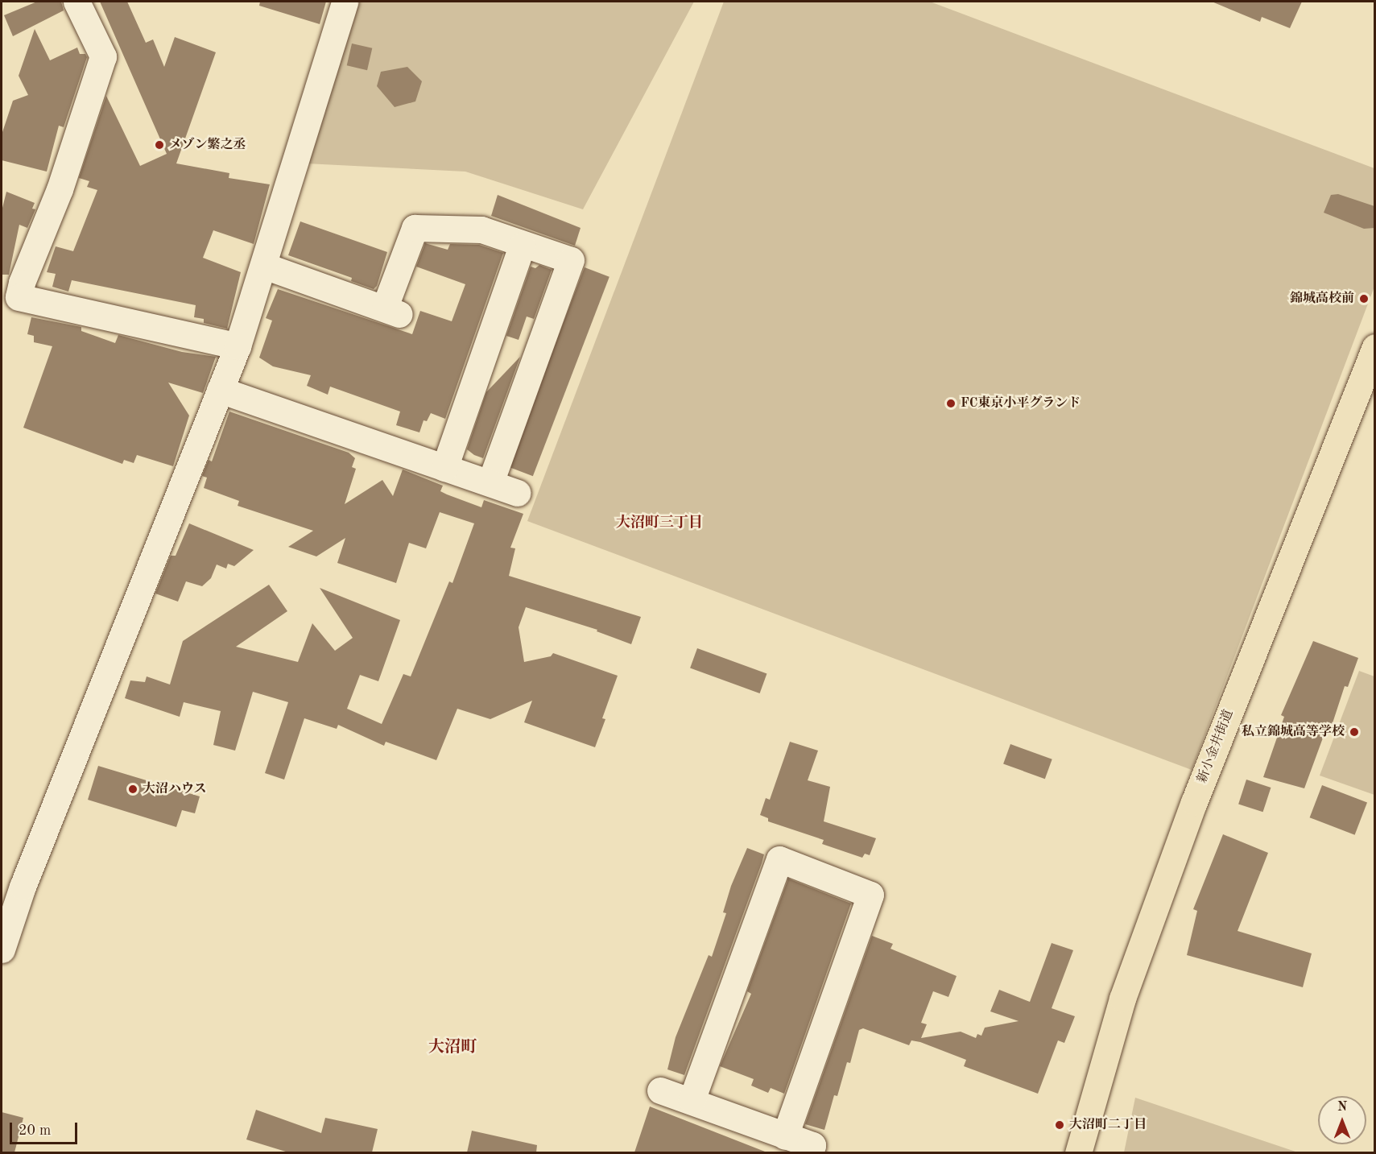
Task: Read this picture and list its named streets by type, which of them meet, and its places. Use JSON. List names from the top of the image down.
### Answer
{
  "streets": {
    "main road": ["新小金井街道"]
  },
  "districts": ["大沼町三丁目", "大沼町"],
  "places": [
    "メゾン繁之丞",
    "錦城高校前",
    "FC東京小平グランド",
    "私立錦城高等学校",
    "大沼ハウス",
    "大沼町二丁目"
  ],
  "scale_bar": "20 m",
  "north": "top"
}
